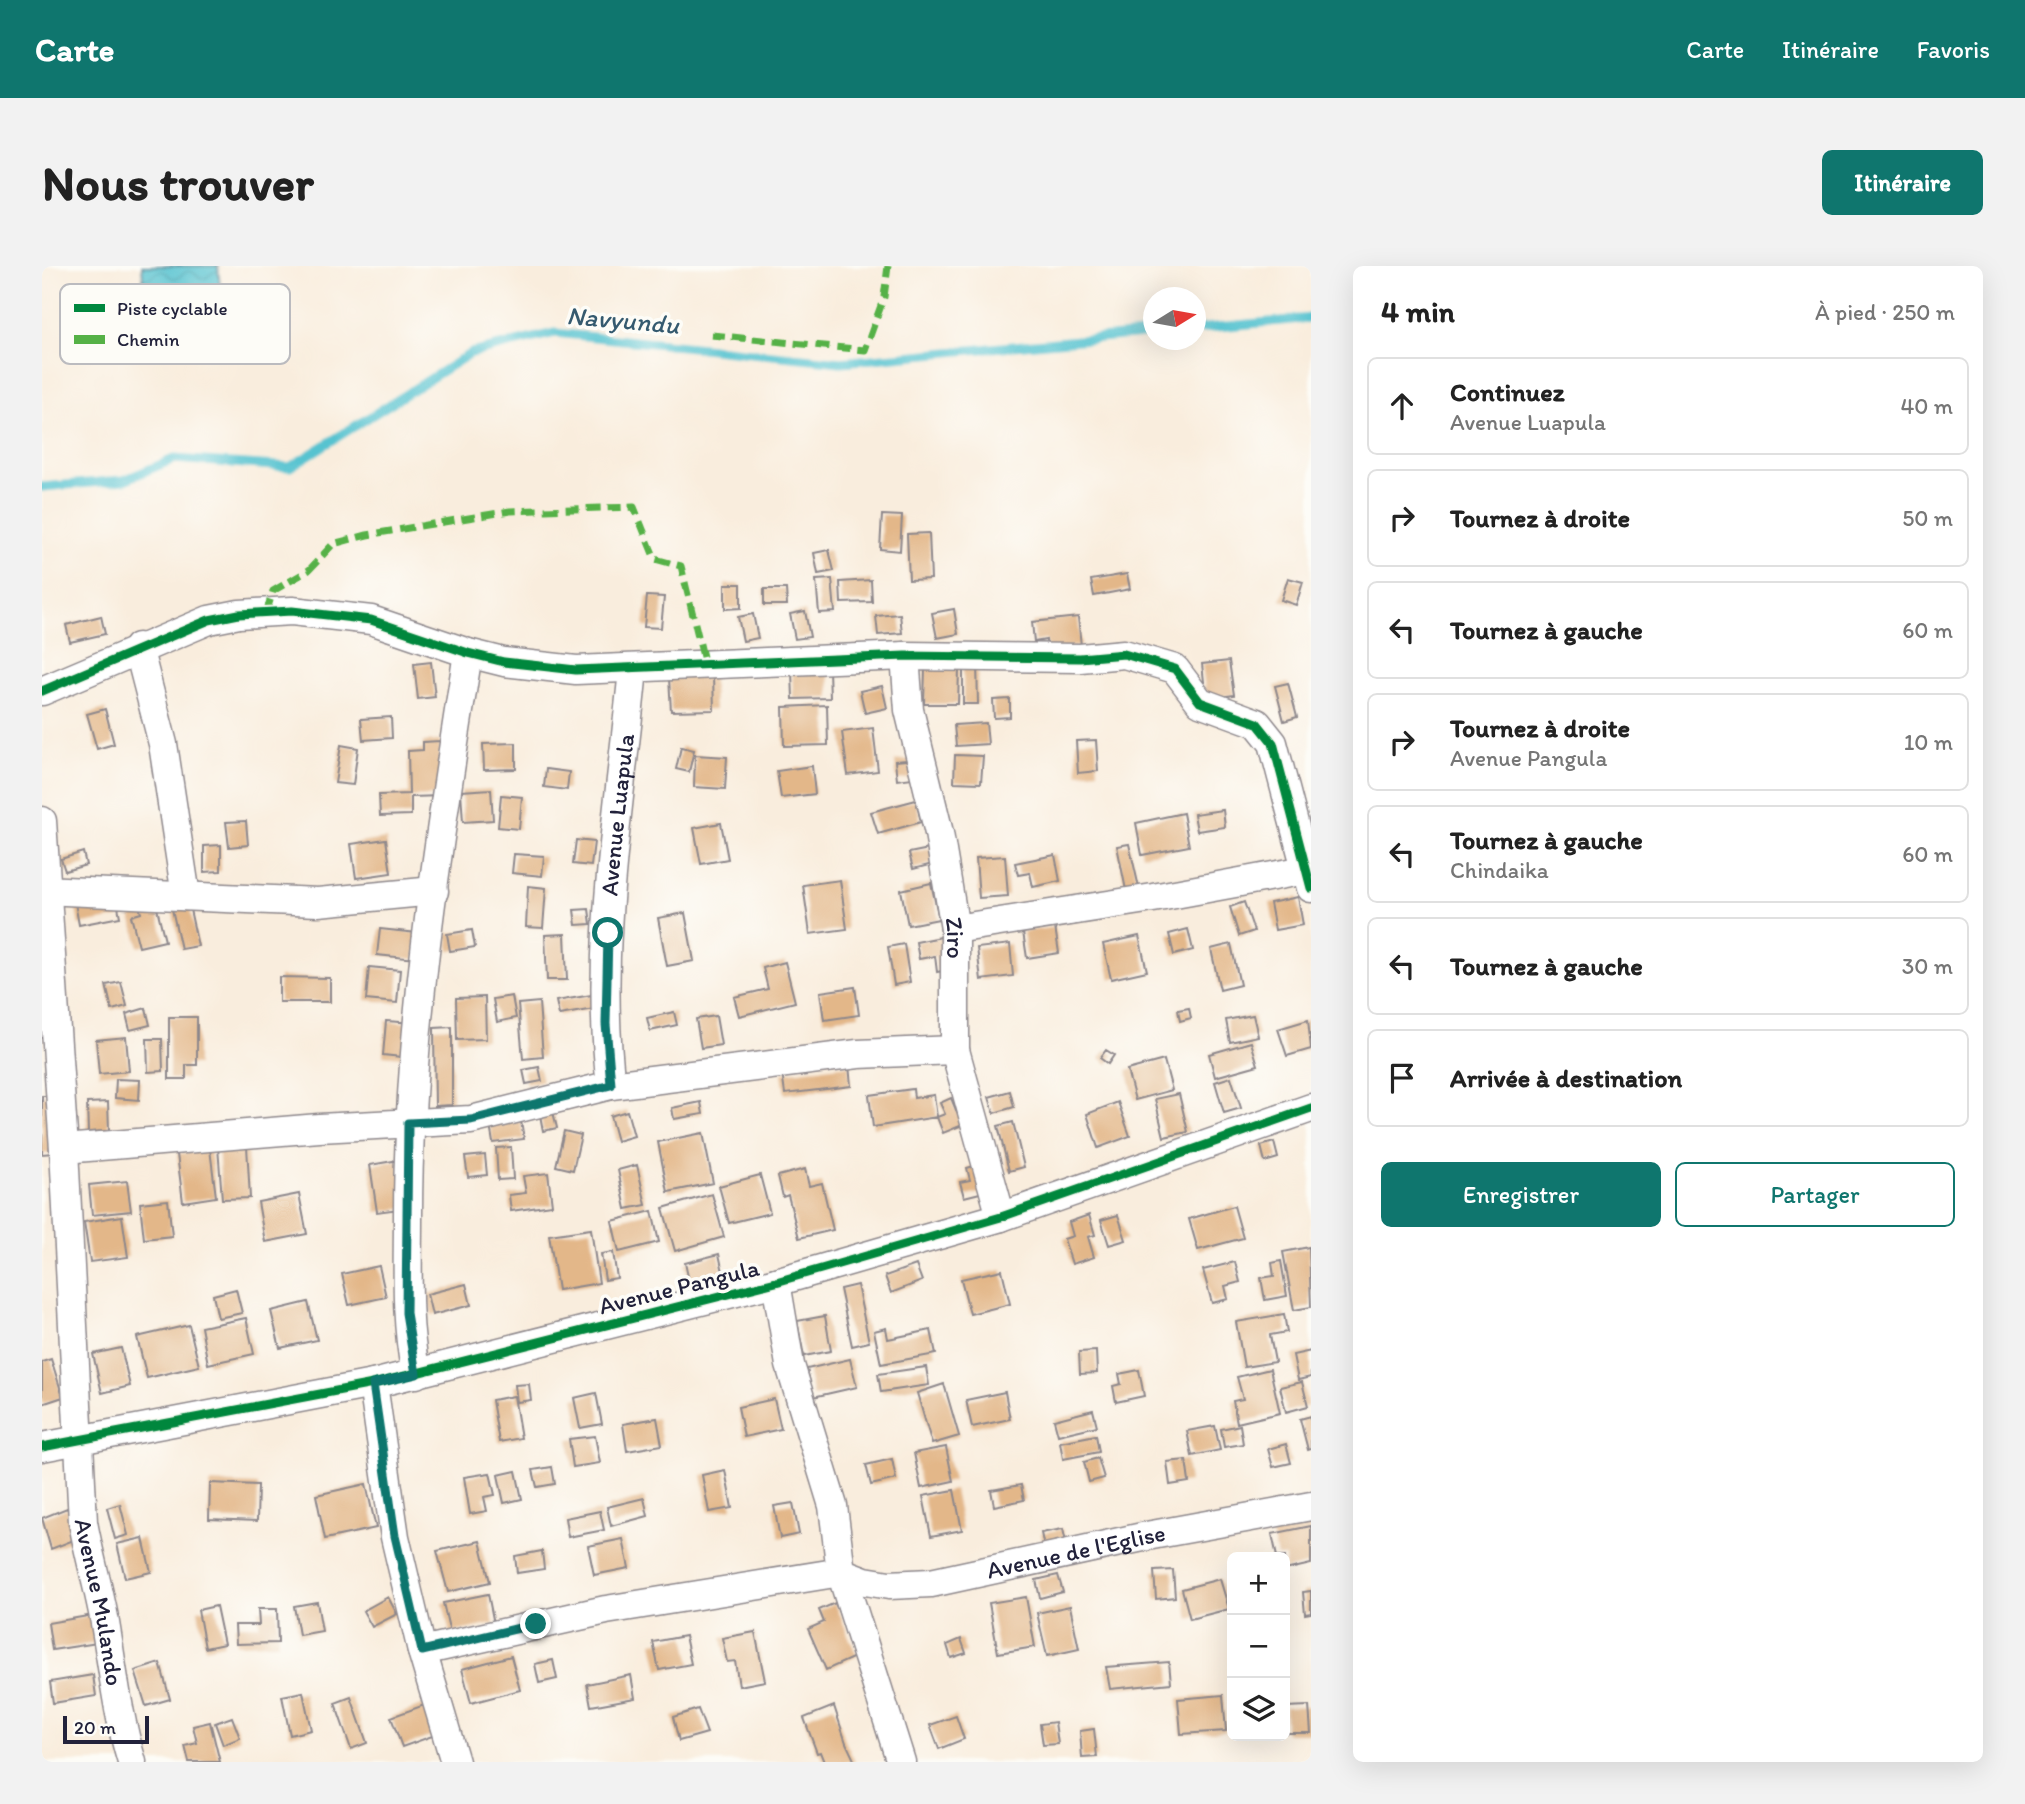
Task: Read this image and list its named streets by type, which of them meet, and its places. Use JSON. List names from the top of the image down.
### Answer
{
  "streets": {
    "street": [
      "Avenue Luapula",
      "Ziro",
      "Avenue Pangula",
      "Avenue de l'Eglise",
      "Avenue Mulando"
    ]
  },
  "crossings": [
    ["Ziro", "Avenue Pangula"],
    ["Avenue Pangula", "Avenue Mulando"]
  ],
  "water": ["Navyundu"],
  "legend": ["Piste cyclable", "Chemin"],
  "scale_bar": "20 m",
  "north": "right",
  "page": {
    "header": "Carte",
    "nav": ["Carte", "Itinéraire", "Favoris"],
    "buttons": [
      "Itinéraire",
      ["Enregistrer", "Partager"]
    ],
    "title": "Nous trouver",
    "heading": ["4 min", "À pied · 250 m"],
    "list": [
      ["Continuez", "Avenue Luapula", "40 m"],
      ["Tournez à droite", "50 m"],
      ["Tournez à gauche", "60 m"],
      ["Tournez à droite", "Avenue Pangula", "10 m"],
      ["Tournez à gauche", "Chindaika", "60 m"],
      ["Tournez à gauche", "30 m"],
      "Arrivée à destination"
    ],
    "map_buttons": ["+", "−"],
    "scale": "20 m"
  }
}
